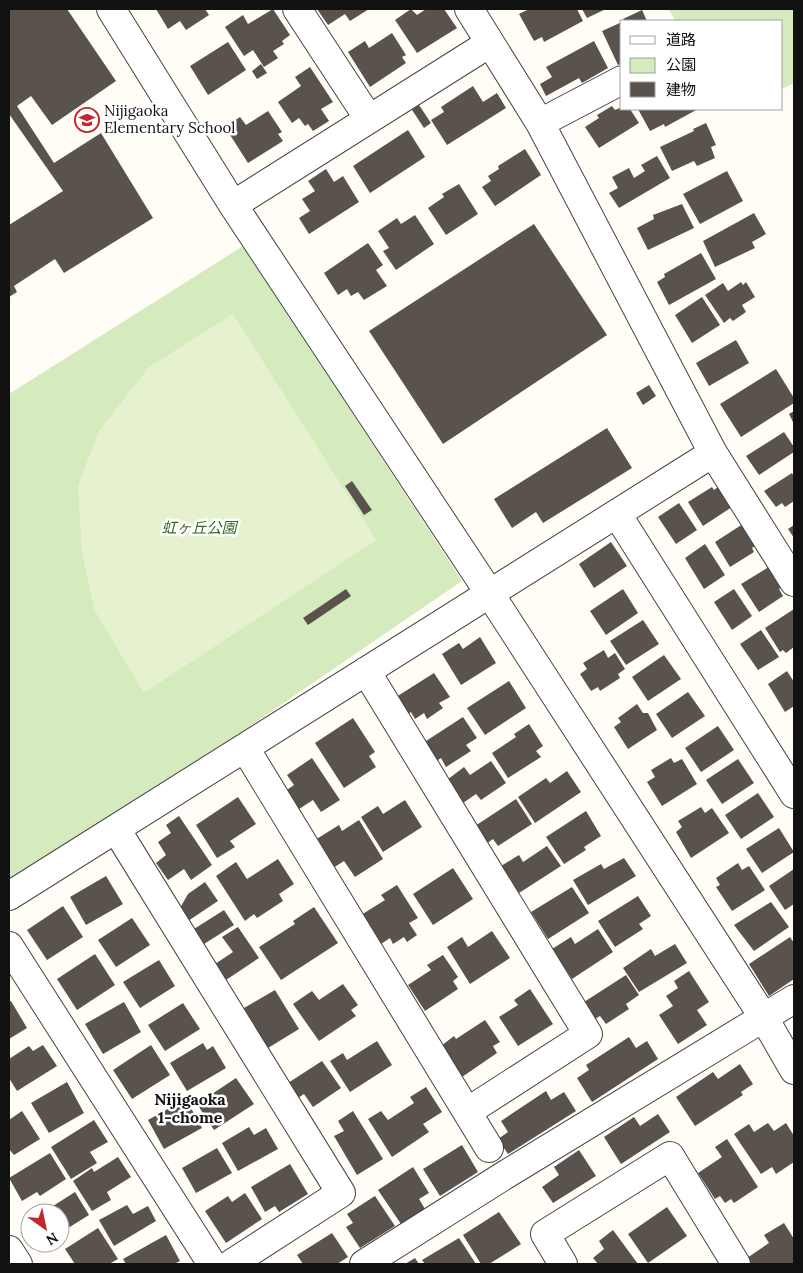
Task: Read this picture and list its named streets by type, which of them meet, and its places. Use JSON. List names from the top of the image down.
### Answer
{
  "districts": ["Nijigaoka 1-chome"],
  "parks": ["虹ヶ丘公園"],
  "places": {
    "school or university": ["Nijigaoka Elementary School"]
  },
  "legend": ["道路", "公園", "建物"],
  "north": "bottom right"
}
